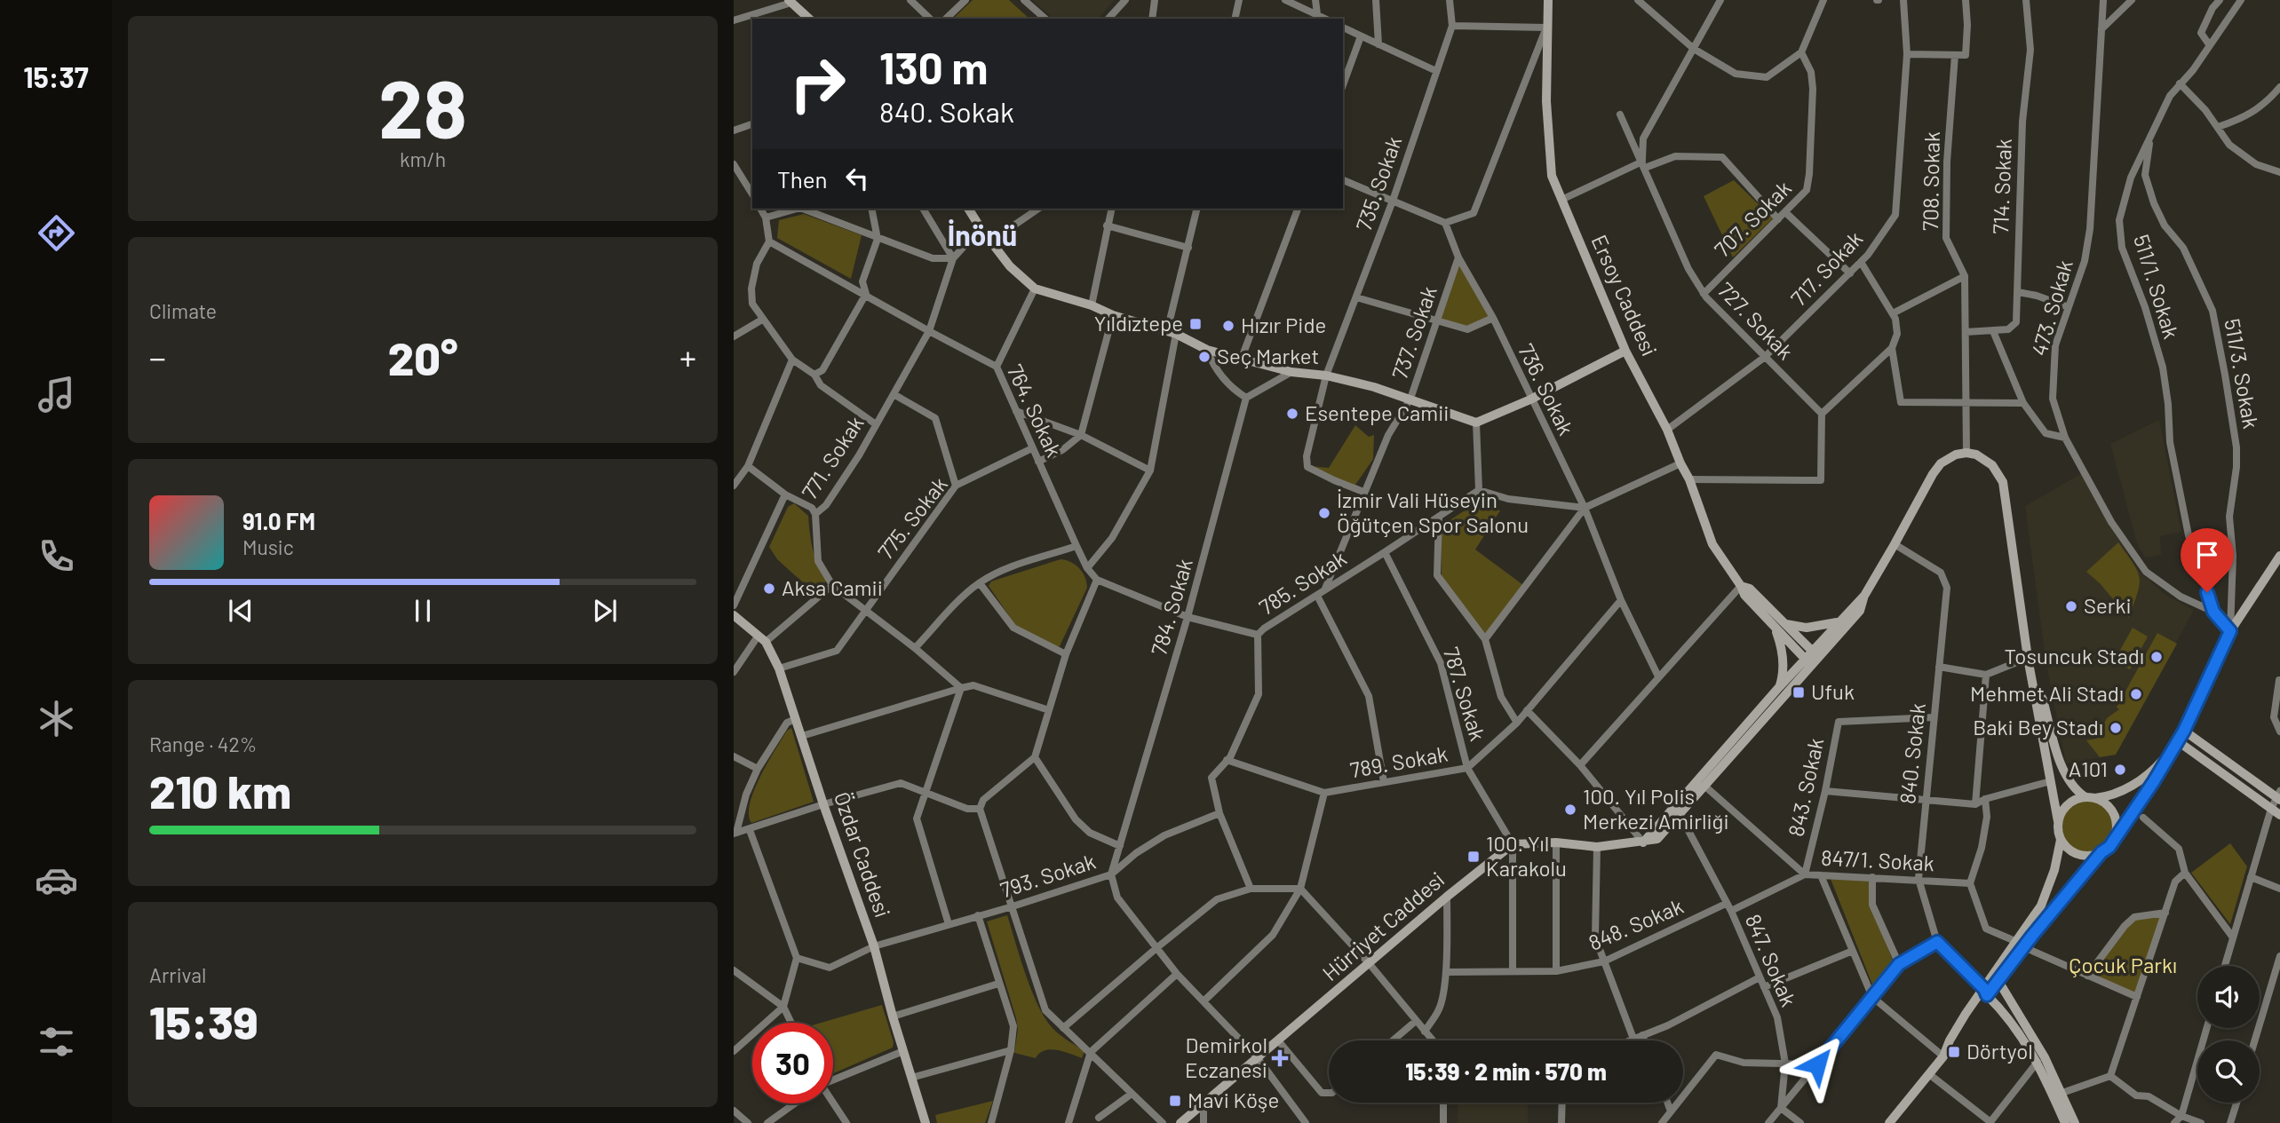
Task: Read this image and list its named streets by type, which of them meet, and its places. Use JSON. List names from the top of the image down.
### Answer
{
  "streets": {
    "main road": ["Ersoy Caddesi", "Özdar Caddesi", "Hürriyet Caddesi"],
    "street": [
      "708. Sokak",
      "735. Sokak",
      "714. Sokak",
      "707. Sokak",
      "717. Sokak",
      "511/1. Sokak",
      "473. Sokak",
      "727. Sokak",
      "737. Sokak",
      "511/3. Sokak",
      "736. Sokak",
      "764. Sokak",
      "771. Sokak",
      "775. Sokak",
      "785. Sokak",
      "784. Sokak",
      "787. Sokak",
      "840. Sokak",
      "789. Sokak",
      "843. Sokak",
      "847/1. Sokak",
      "793. Sokak",
      "848. Sokak",
      "847. Sokak"
    ]
  },
  "crossings": [
    ["708. Sokak", "714. Sokak"],
    ["735. Sokak", "737. Sokak"],
    ["707. Sokak", "727. Sokak"],
    ["717. Sokak", "Ersoy Caddesi"],
    ["717. Sokak", "727. Sokak"],
    ["511/1. Sokak", "473. Sokak"],
    ["511/1. Sokak", "511/3. Sokak"],
    ["473. Sokak", "511/3. Sokak"],
    ["737. Sokak", "736. Sokak"],
    ["737. Sokak", "785. Sokak"],
    ["736. Sokak", "789. Sokak"],
    ["764. Sokak", "771. Sokak"],
    ["764. Sokak", "775. Sokak"],
    ["764. Sokak", "785. Sokak"],
    ["764. Sokak", "784. Sokak"],
    ["771. Sokak", "775. Sokak"],
    ["775. Sokak", "Özdar Caddesi"],
    ["785. Sokak", "787. Sokak"],
    ["785. Sokak", "789. Sokak"],
    ["785. Sokak", "793. Sokak"],
    ["784. Sokak", "793. Sokak"],
    ["787. Sokak", "789. Sokak"],
    ["787. Sokak", "Hürriyet Caddesi"],
    ["840. Sokak", "843. Sokak"],
    ["840. Sokak", "847/1. Sokak"],
    ["843. Sokak", "847/1. Sokak"],
    ["Özdar Caddesi", "793. Sokak"],
    ["848. Sokak", "847. Sokak"]
  ],
  "districts": ["İnönü"],
  "parks": ["Çocuk Parkı"],
  "places": {
    "transit": [
      "Yıldıztepe",
      "Ufuk",
      "100. Yıl Karakolu",
      "Dörtyol",
      "Mavi Köşe"
    ],
    "other": [
      "Hızır Pide",
      "Seç Market",
      "Esentepe Camii",
      "İzmir Vali Hüseyin Öğütçen Spor Salonu",
      "Aksa Camii",
      "Serki",
      "Tosuncuk Stadı",
      "Mehmet Ali Stadı",
      "Baki Bey Stadı",
      "A101",
      "100. Yıl Polis Merkezi Amirliği"
    ],
    "health": ["Demirkol Eczanesi"]
  },
  "page": {
    "tabs": "15:37",
    "tile": [
      ["28", "km/h"],
      "Climate",
      ["Range · 42%", "210 km"],
      ["Arrival", "15:39"]
    ],
    "turn": ["130 m", "840. Sokak"],
    "then": "Then",
    "heat": ["−", "20°", "+"],
    "song": ["91.0 FM", "Music"],
    "limit": "30",
    "trip": "15:39 · 2 min · 570 m"
  }
}
